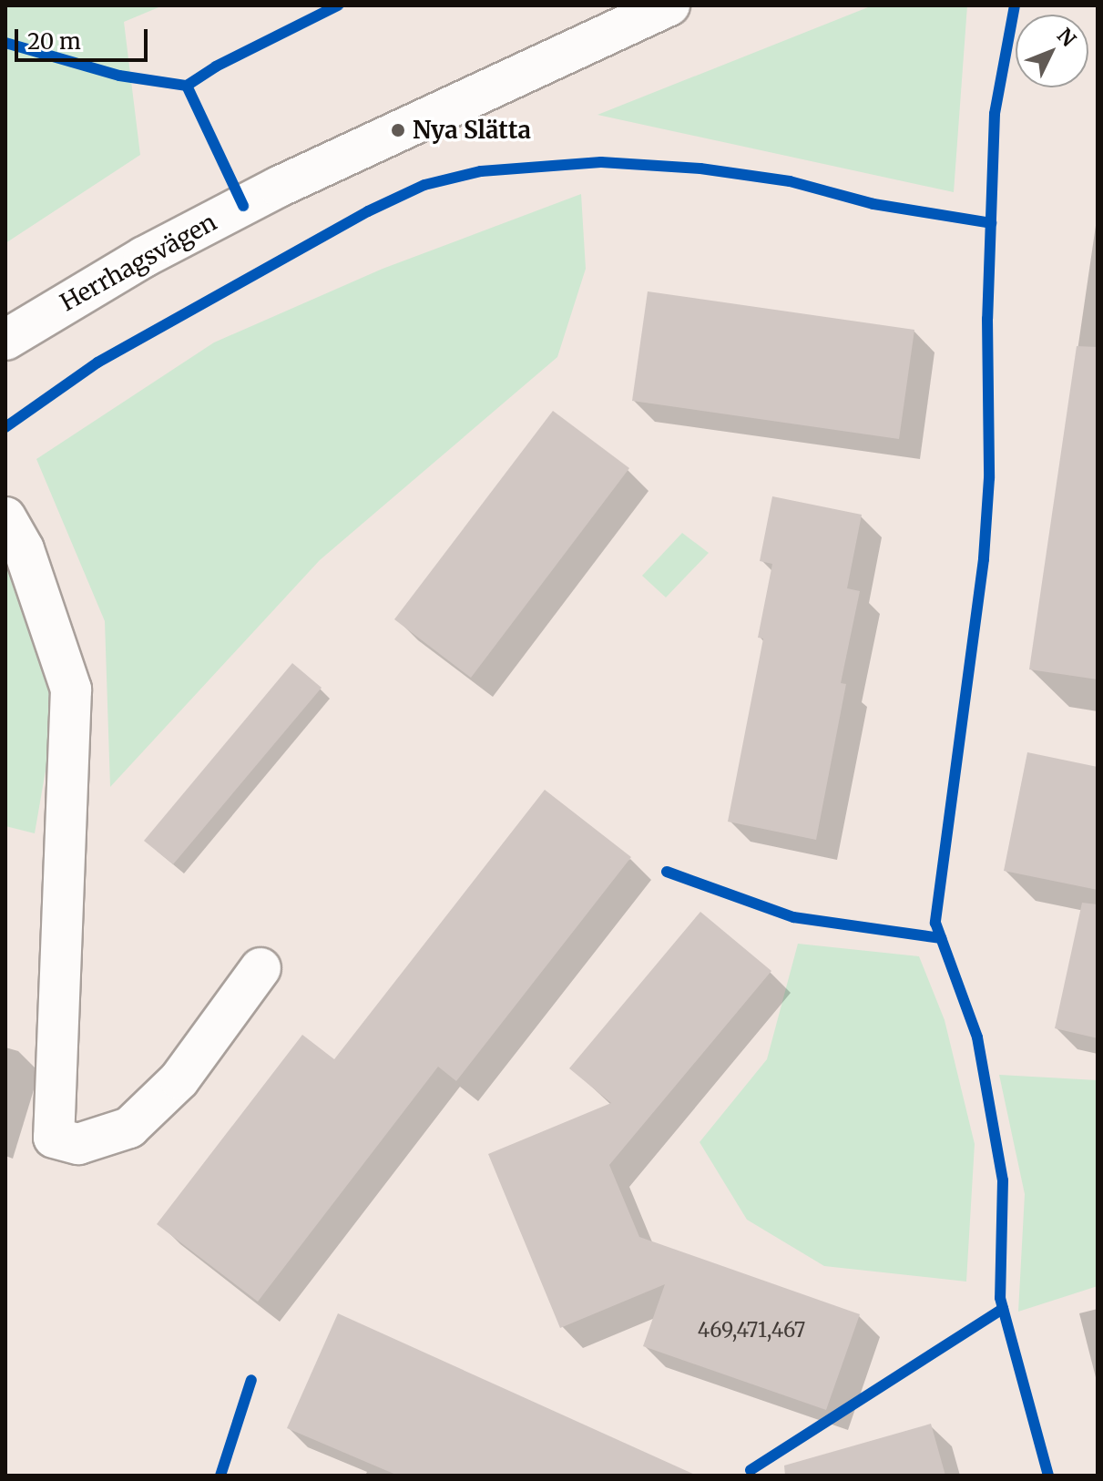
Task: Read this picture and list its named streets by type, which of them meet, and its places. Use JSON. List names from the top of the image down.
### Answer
{
  "streets": {
    "street": ["Herrhagsvägen"]
  },
  "places": ["Nya Slätta"],
  "house_numbers": ["469,471,467"],
  "scale_bar": "20 m",
  "north": "top right"
}
